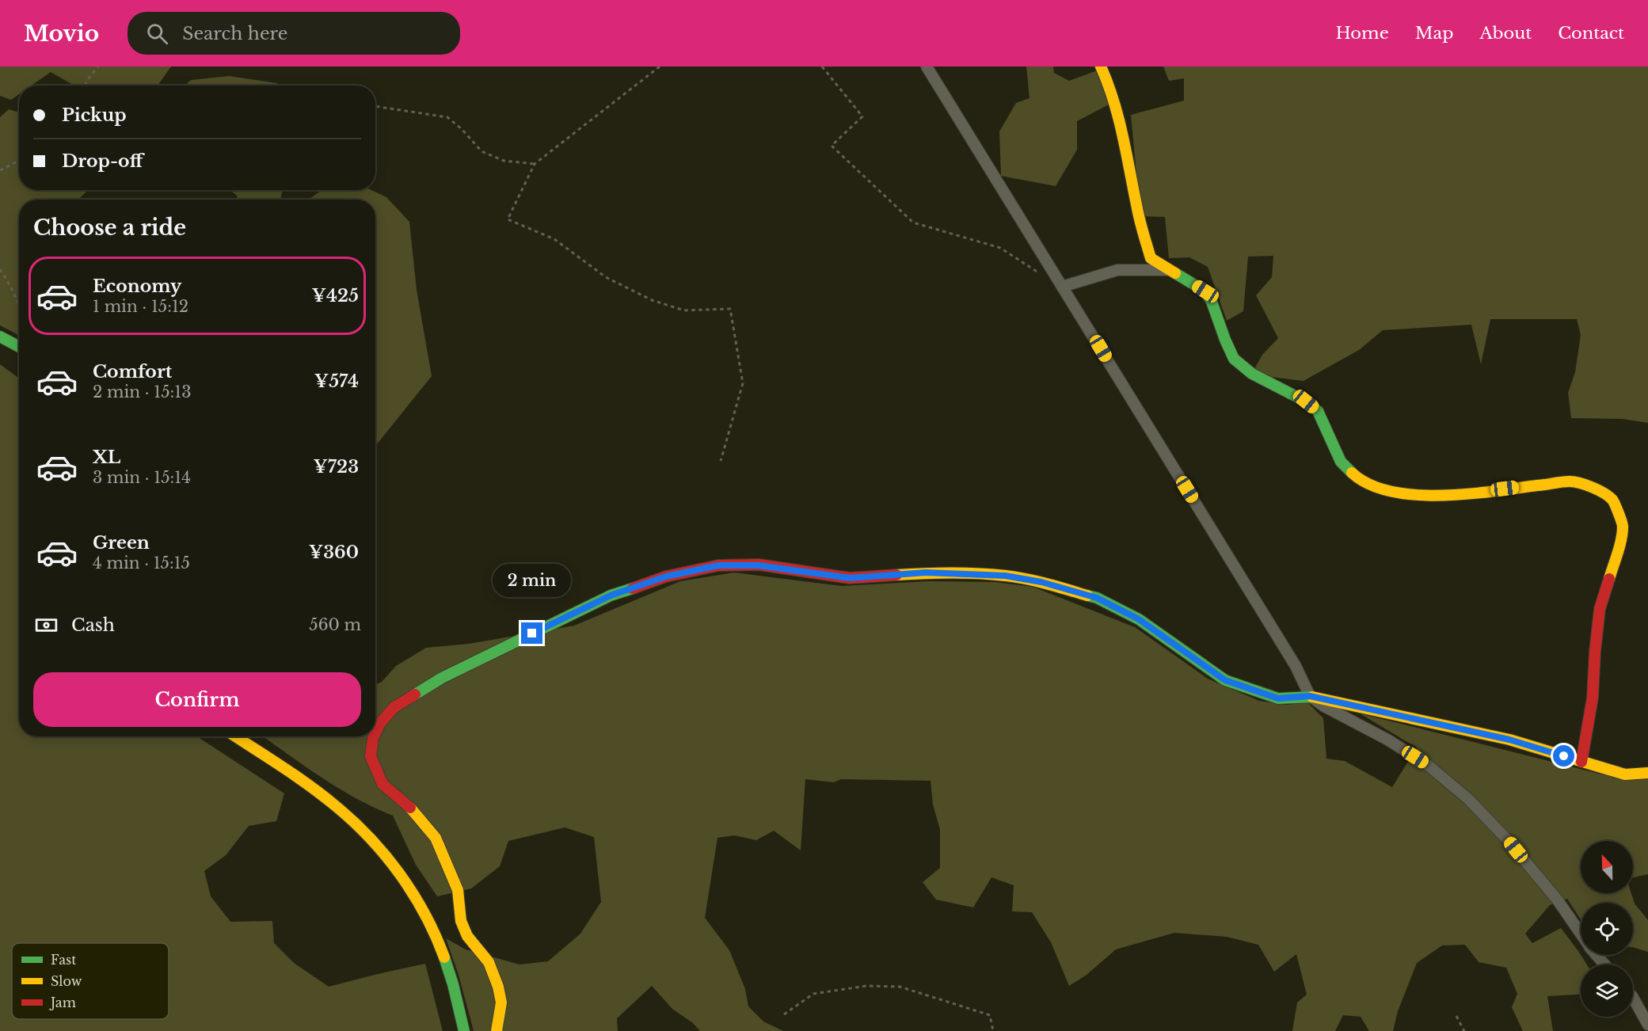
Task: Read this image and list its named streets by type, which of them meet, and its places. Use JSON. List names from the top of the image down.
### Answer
{
  "legend": ["Fast", "Slow", "Jam"],
  "north": "top",
  "page": {
    "header": "Movio",
    "search": "Search here",
    "nav": [
      "Home",
      "Map",
      "About",
      "Contact"
    ],
    "banner": ["Pickup", "Drop-off"],
    "heading": "Choose a ride",
    "list": [
      {
        "name": "Economy",
        "note": "1 min · 15:12",
        "value": "¥425"
      },
      {
        "name": "Comfort",
        "note": "2 min · 15:13",
        "value": "¥574"
      },
      {
        "name": "XL",
        "note": "3 min · 15:14",
        "value": "¥723"
      },
      {
        "name": "Green",
        "note": "4 min · 15:15",
        "value": "¥360"
      }
    ],
    "bubble": "2 min",
    "pay": ["Cash", "560 m"],
    "buttons": "Confirm"
  }
}
